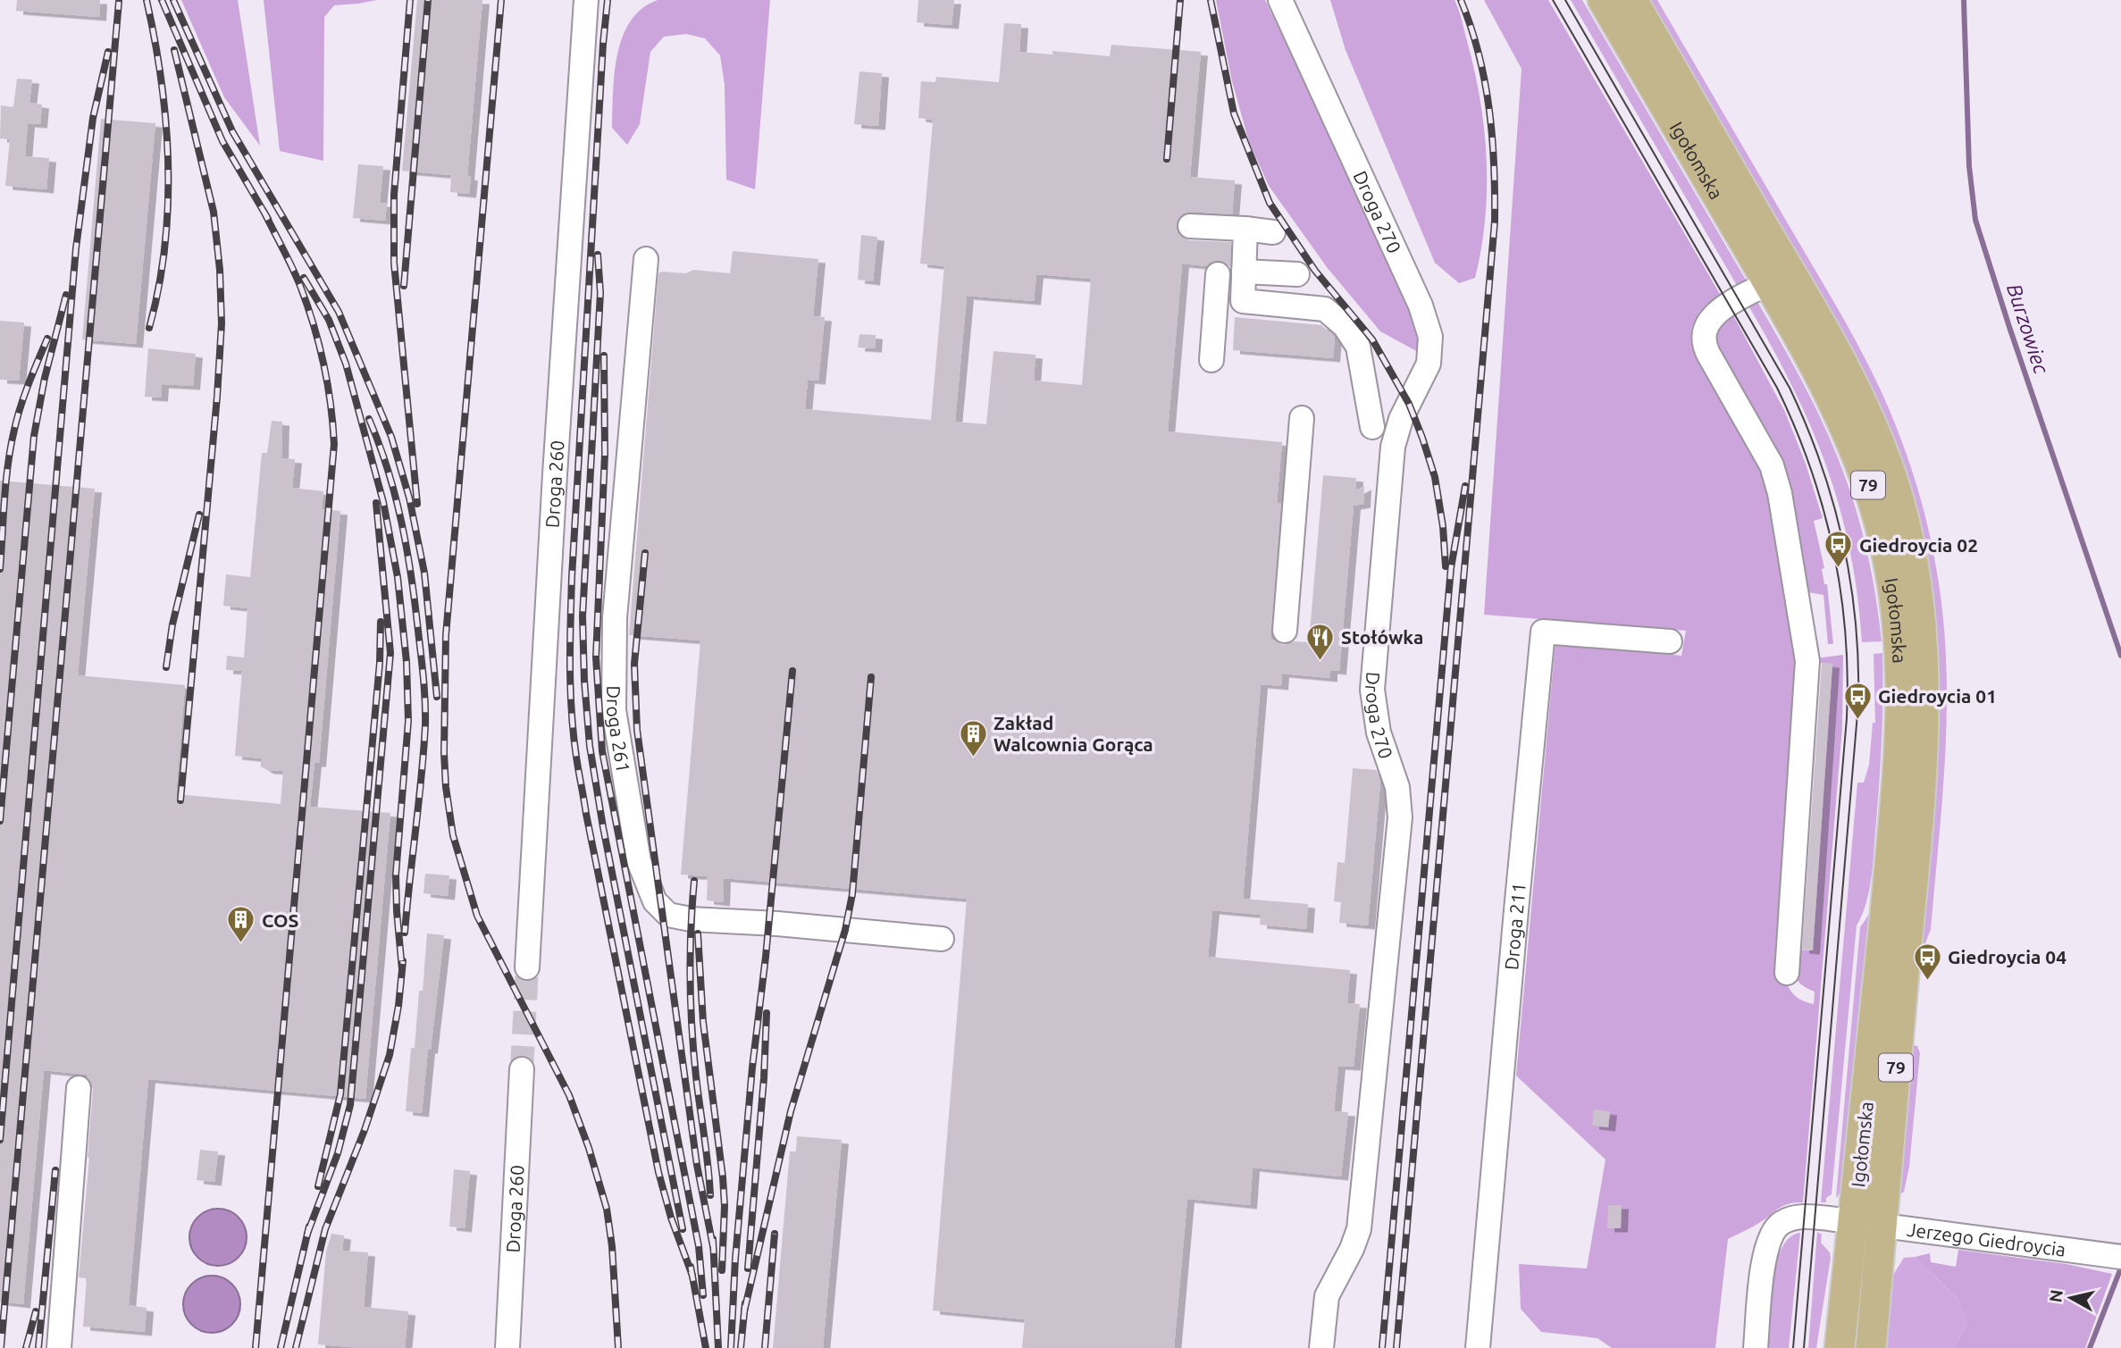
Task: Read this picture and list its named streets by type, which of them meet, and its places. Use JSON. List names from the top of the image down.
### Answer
{
  "streets": {
    "main road": ["Igołomska", "79"],
    "street": [
      "Droga 270",
      "Droga 260",
      "Droga 261",
      "Droga 211",
      "Jerzego Giedroycia"
    ]
  },
  "crossings": [
    ["Igołomska", "Jerzego Giedroycia"]
  ],
  "water": ["Burzowiec"],
  "places": {
    "bus stop": ["Giedroycia 02", "Giedroycia 01", "Giedroycia 04"],
    "restaurant": ["Stołówka"],
    "building": ["Zakład Walcownia Gorąca", "COS"]
  },
  "north": "left"
}
